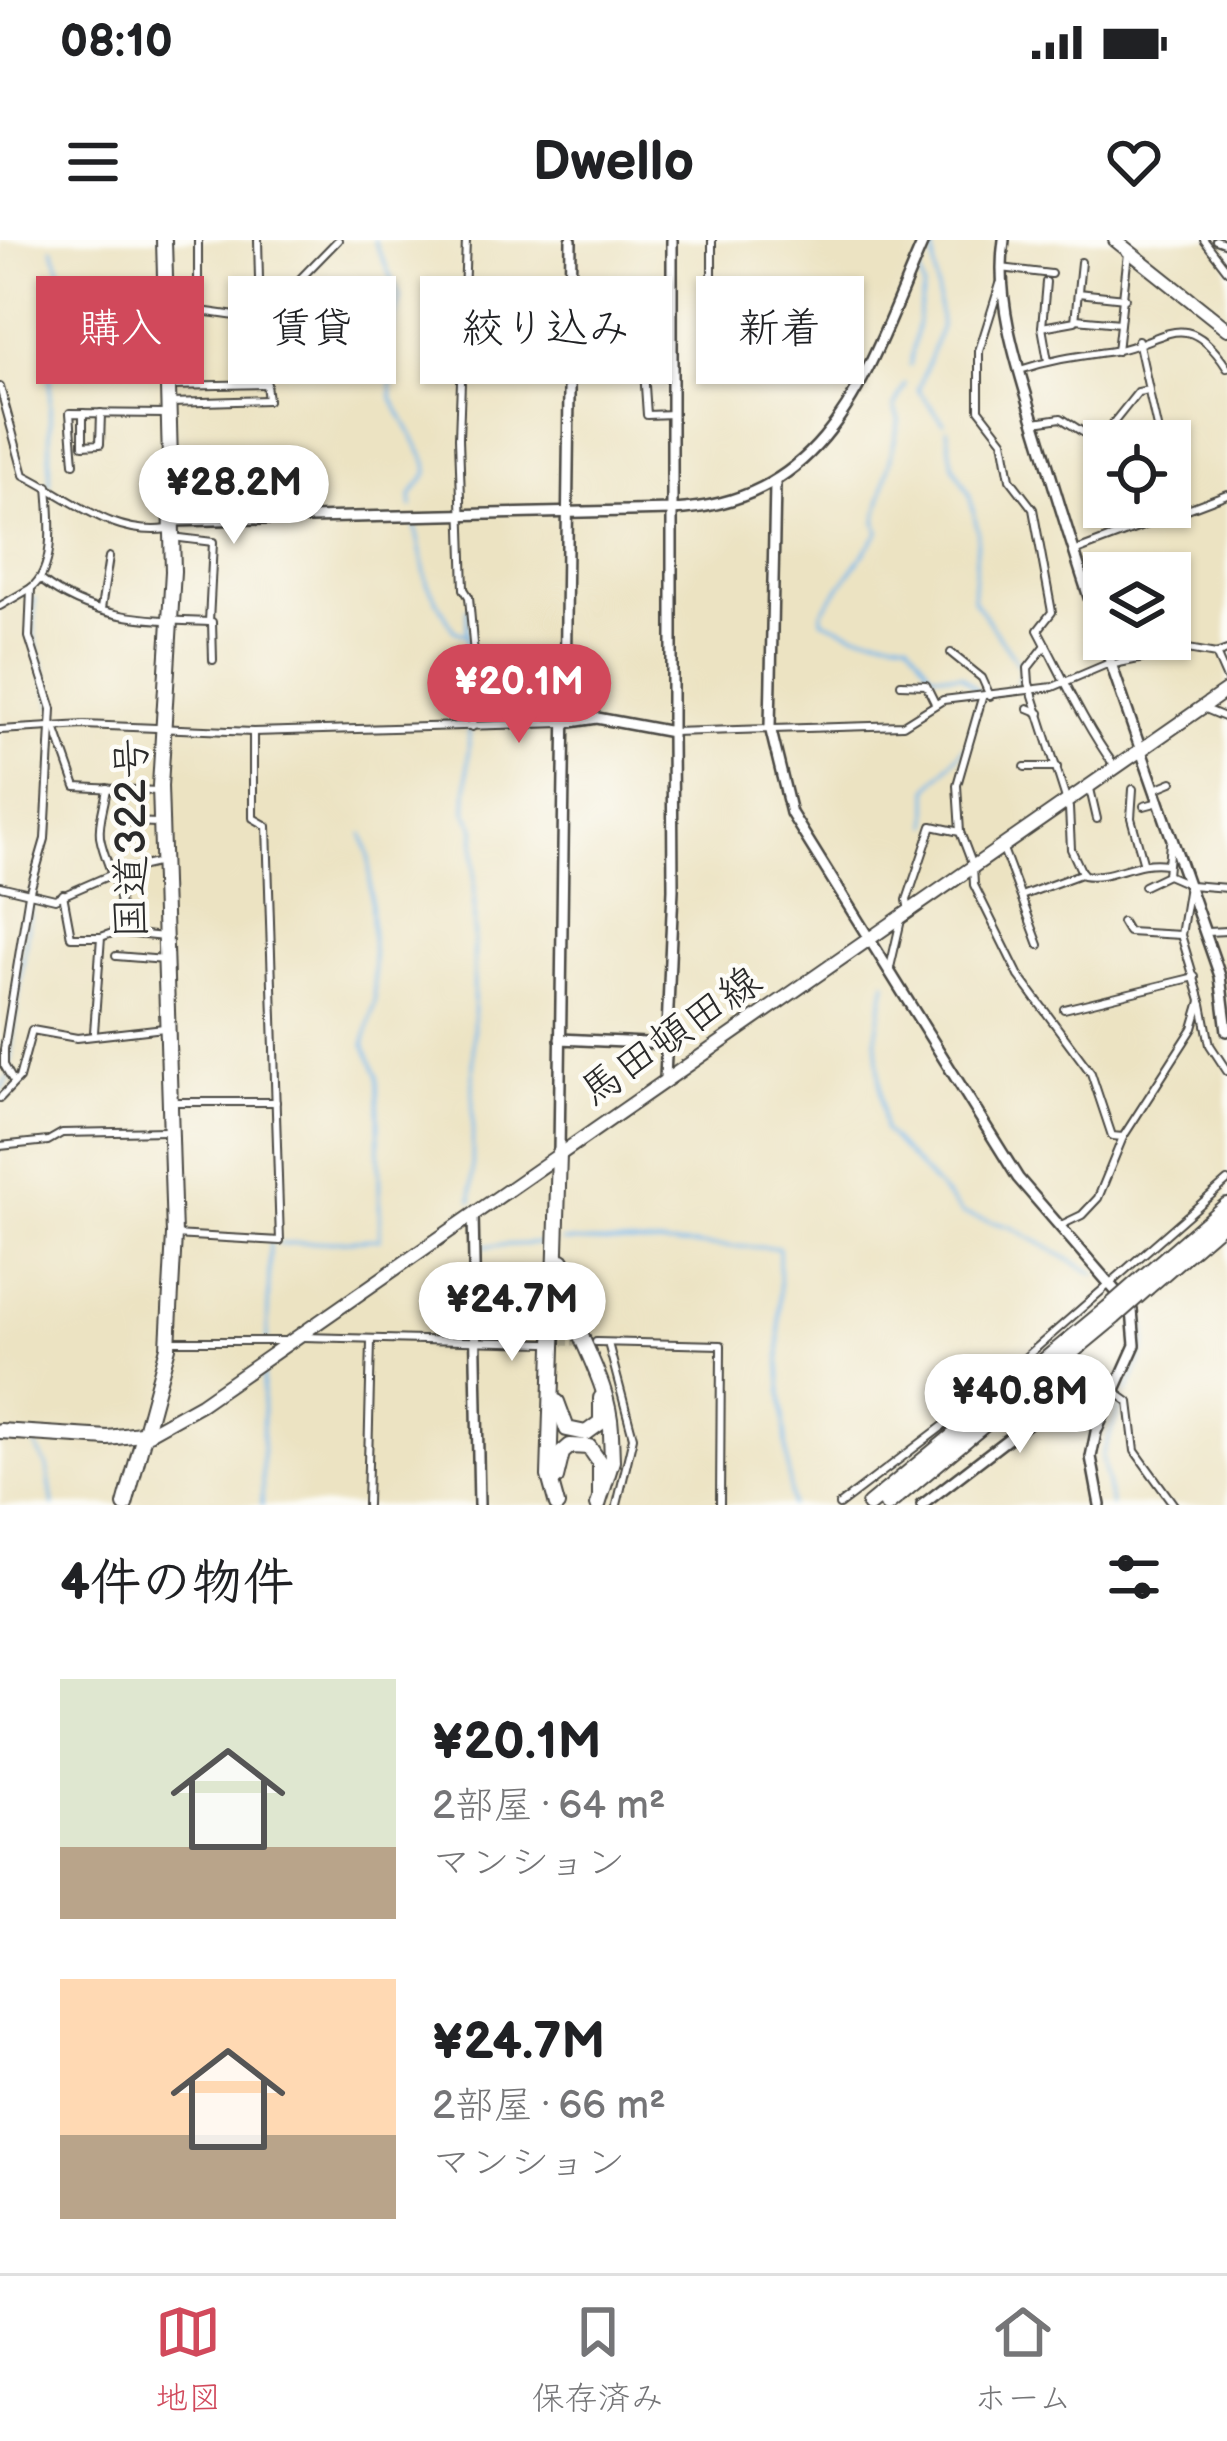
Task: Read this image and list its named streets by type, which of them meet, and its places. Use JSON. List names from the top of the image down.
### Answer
{
  "streets": {
    "highway": ["国道322号"],
    "main road": ["馬田頓田線"]
  },
  "crossings": [
    ["国道322号", "馬田頓田線"]
  ],
  "page": {
    "status": "08:10",
    "header": "Dwello",
    "chip": [
      "購入",
      "賃貸",
      "絞り込み",
      "新着"
    ],
    "price": [
      "¥28.2M",
      "¥20.1M",
      "¥24.7M",
      "¥40.8M"
    ],
    "heading": "4件の物件",
    "list": [
      {
        "name": "¥20.1M",
        "note": "2部屋 · 64 m² · マンション"
      },
      {
        "name": "¥24.7M",
        "note": "2部屋 · 66 m² · マンション"
      }
    ],
    "tabs": ["地図", "保存済み", "ホーム"]
  }
}
